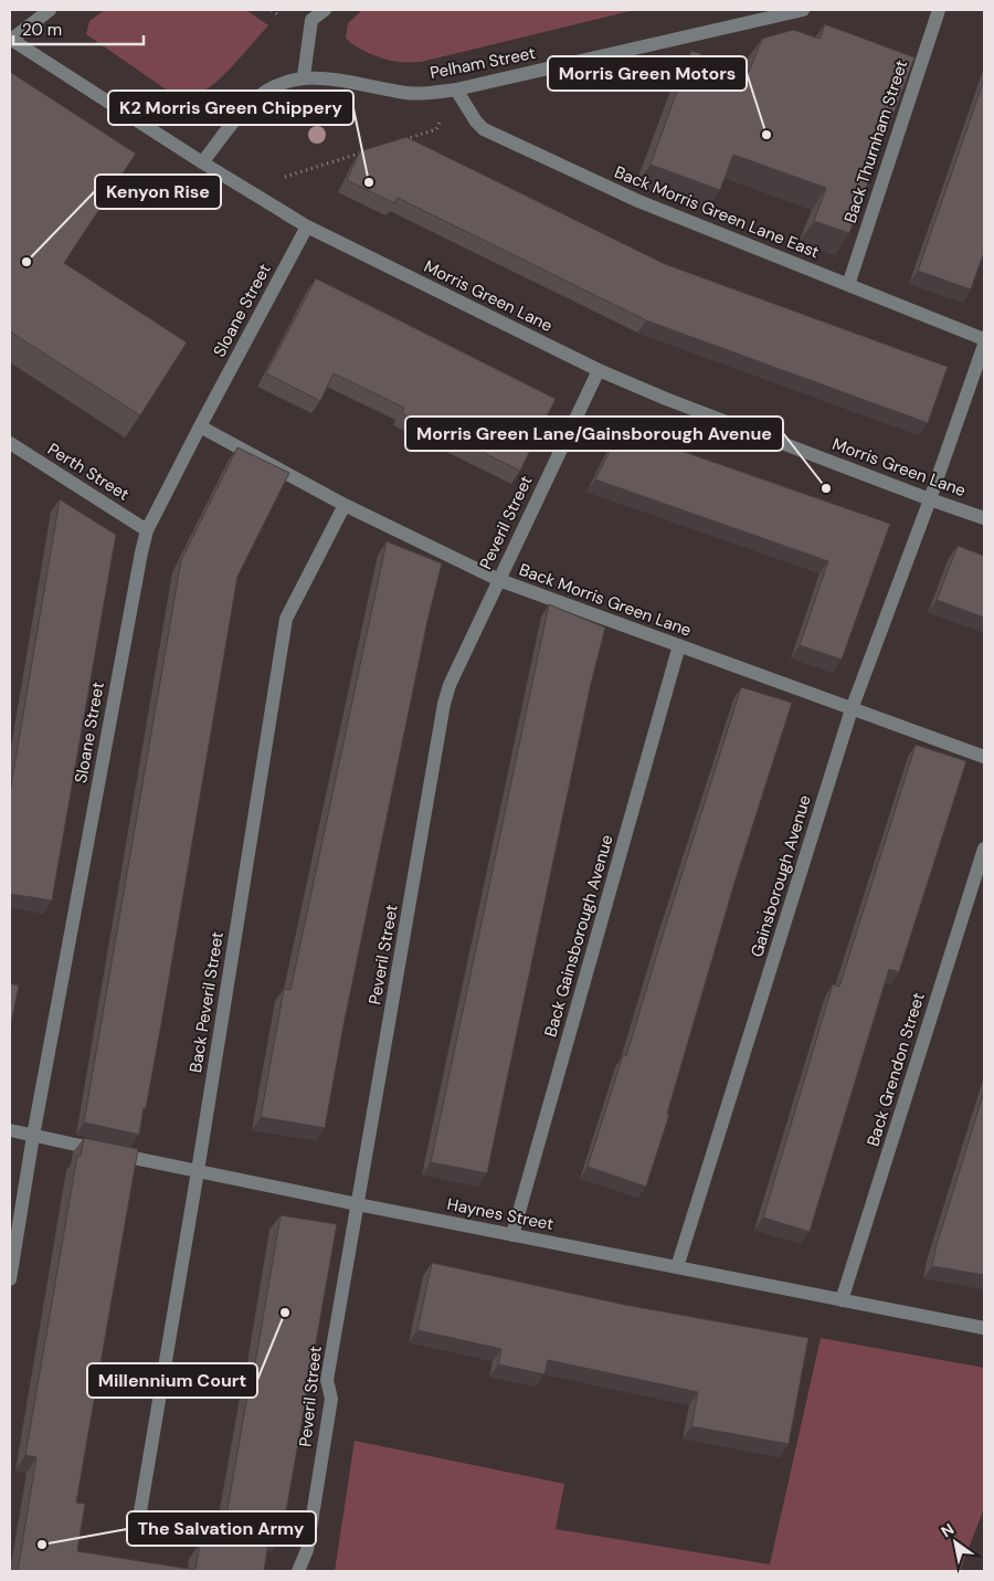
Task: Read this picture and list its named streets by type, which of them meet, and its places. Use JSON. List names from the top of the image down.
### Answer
{
  "streets": {
    "street": [
      "Pelham Street",
      "Back Thurnham Street",
      "Back Morris Green Lane East",
      "Morris Green Lane",
      "Sloane Street",
      "Perth Street",
      "Peveril Street",
      "Back Morris Green Lane",
      "Gainsborough Avenue",
      "Back Gainsborough Avenue",
      "Back Peveril Street",
      "Back Grendon Street",
      "Haynes Street"
    ]
  },
  "crossings": [
    ["Pelham Street", "Back Morris Green Lane East"],
    ["Pelham Street", "Morris Green Lane"],
    ["Back Thurnham Street", "Back Morris Green Lane East"],
    ["Morris Green Lane", "Sloane Street"],
    ["Morris Green Lane", "Peveril Street"],
    ["Morris Green Lane", "Gainsborough Avenue"],
    ["Sloane Street", "Perth Street"],
    ["Sloane Street", "Back Morris Green Lane"],
    ["Sloane Street", "Haynes Street"],
    ["Peveril Street", "Back Morris Green Lane"],
    ["Peveril Street", "Haynes Street"],
    ["Back Morris Green Lane", "Gainsborough Avenue"],
    ["Back Morris Green Lane", "Back Gainsborough Avenue"],
    ["Back Morris Green Lane", "Back Peveril Street"],
    ["Gainsborough Avenue", "Haynes Street"],
    ["Back Gainsborough Avenue", "Haynes Street"],
    ["Back Peveril Street", "Haynes Street"],
    ["Back Grendon Street", "Haynes Street"]
  ],
  "places": [
    "Morris Green Motors",
    "K2 Morris Green Chippery",
    "Kenyon Rise",
    "Morris Green Lane/Gainsborough Avenue",
    "Millennium Court",
    "The Salvation Army"
  ],
  "scale_bar": "20 m",
  "north": "top left"
}
